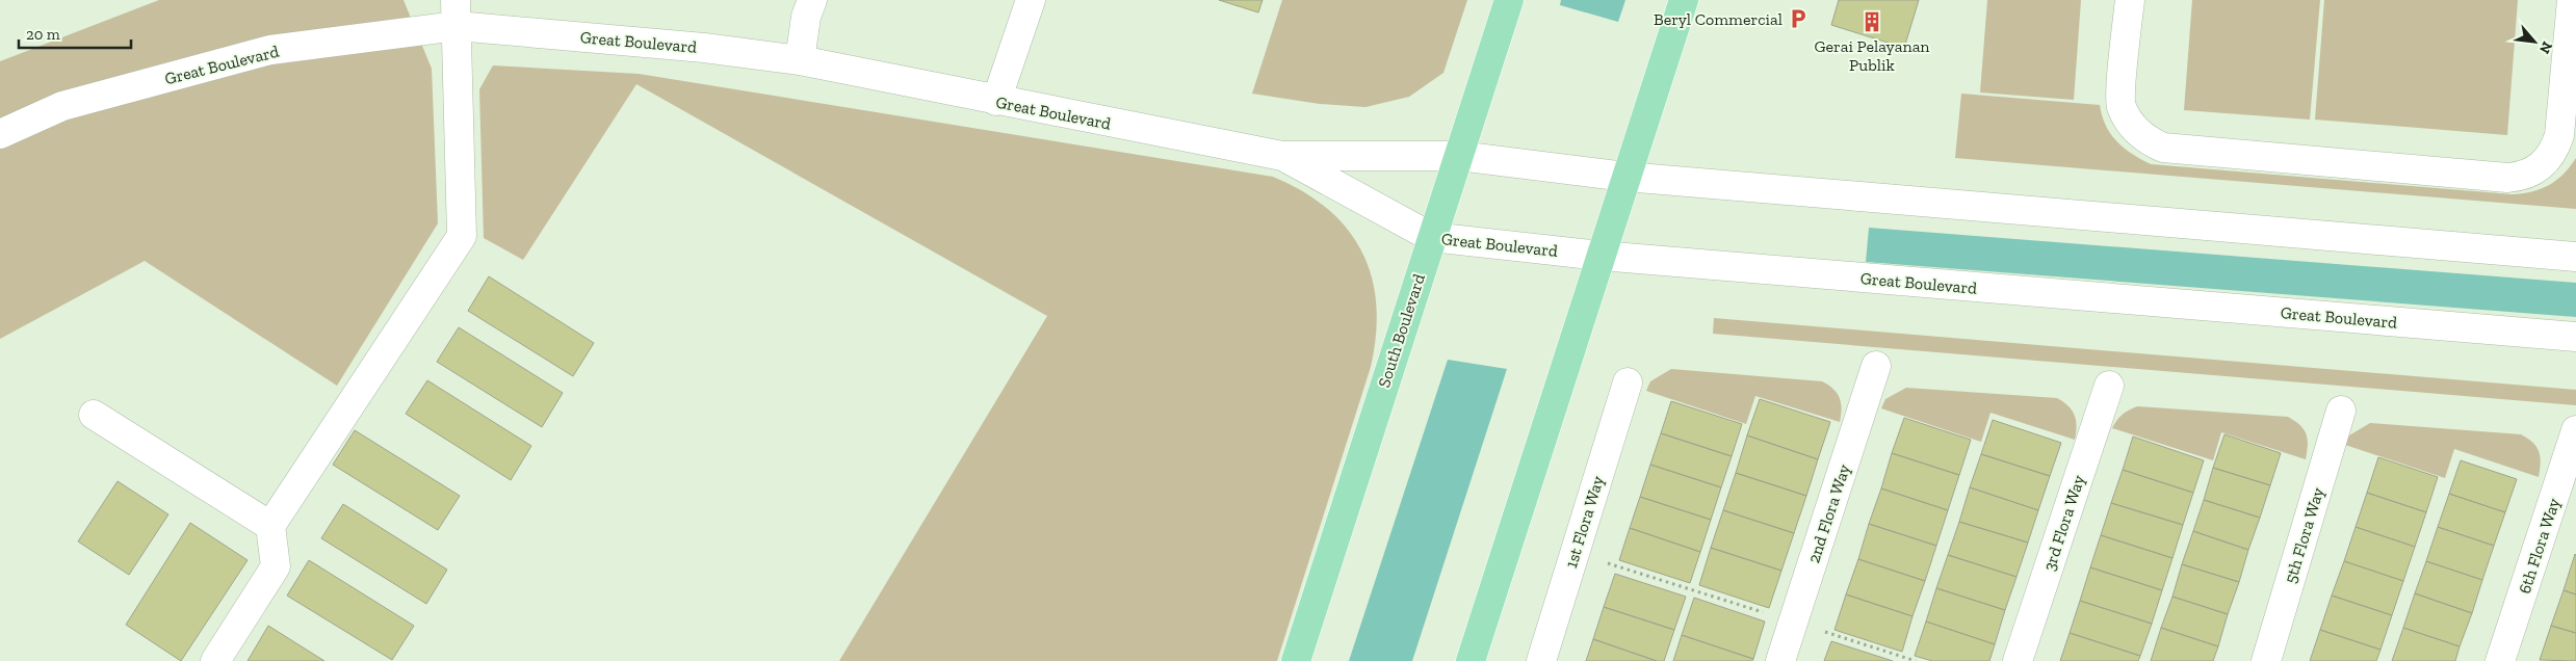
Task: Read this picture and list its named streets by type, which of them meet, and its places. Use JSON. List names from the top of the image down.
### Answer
{
  "streets": {
    "main road": ["South Boulevard"],
    "street": [
      "Great Boulevard",
      "2nd Flora Way",
      "1st Flora Way",
      "3rd Flora Way",
      "5th Flora Way",
      "6th Flora Way"
    ]
  },
  "crossings": [
    ["Great Boulevard", "South Boulevard"]
  ],
  "places": {
    "parking": ["Beryl Commercial"],
    "building": ["Gerai Pelayanan Publik"]
  },
  "scale_bar": "20 m",
  "north": "bottom right"
}
